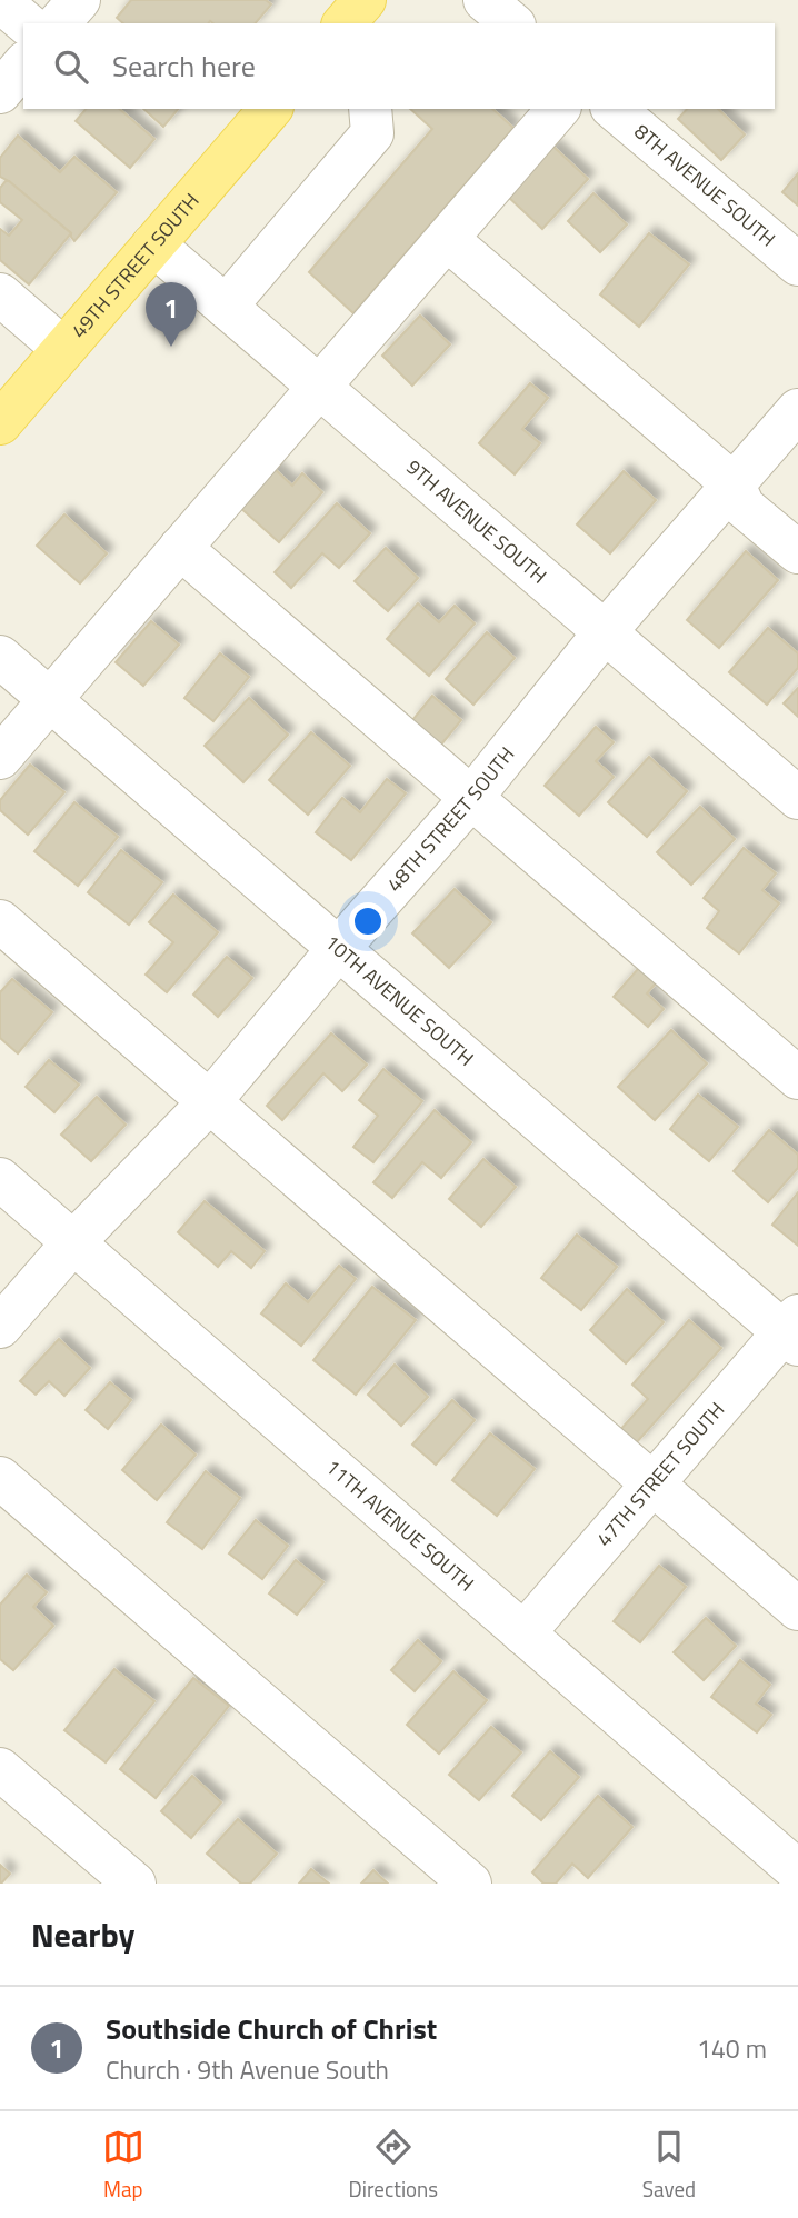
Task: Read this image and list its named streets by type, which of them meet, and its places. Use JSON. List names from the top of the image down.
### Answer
{
  "streets": {
    "main road": ["49TH STREET SOUTH"],
    "street": [
      "8TH AVENUE SOUTH",
      "9TH AVENUE SOUTH",
      "48TH STREET SOUTH",
      "10TH AVENUE SOUTH",
      "47TH STREET SOUTH",
      "11TH AVENUE SOUTH"
    ]
  },
  "crossings": [
    ["49TH STREET SOUTH", "9TH AVENUE SOUTH"],
    ["9TH AVENUE SOUTH", "48TH STREET SOUTH"],
    ["48TH STREET SOUTH", "10TH AVENUE SOUTH"],
    ["48TH STREET SOUTH", "11TH AVENUE SOUTH"],
    ["10TH AVENUE SOUTH", "47TH STREET SOUTH"],
    ["47TH STREET SOUTH", "11TH AVENUE SOUTH"]
  ],
  "page": {
    "search": "Search here",
    "pins": "1",
    "heading": "Nearby",
    "list": [
      {
        "mark": "1",
        "name": "Southside Church of Christ",
        "note": "Church · 9th Avenue South",
        "value": "140 m"
      }
    ],
    "nav": ["Map", "Directions", "Saved"]
  }
}
